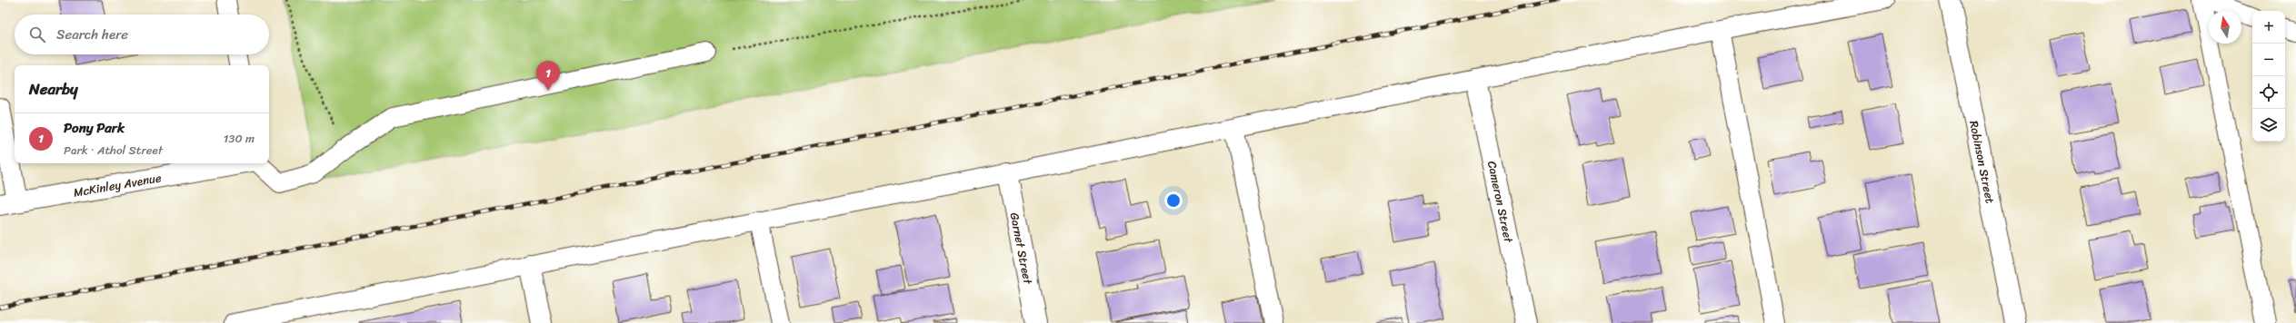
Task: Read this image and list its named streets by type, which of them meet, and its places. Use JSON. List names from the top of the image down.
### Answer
{
  "streets": {
    "street": [
      "Robinson Street",
      "McKinley Avenue",
      "Cameron Street",
      "Garnet Street"
    ]
  },
  "north": "top",
  "page": {
    "map_buttons": ["+", "−"],
    "search": "Search here",
    "pins": "1",
    "heading": "Nearby",
    "list": [
      {
        "mark": "1",
        "name": "Pony Park",
        "note": "Park · Athol Street",
        "value": "130 m"
      }
    ]
  }
}
